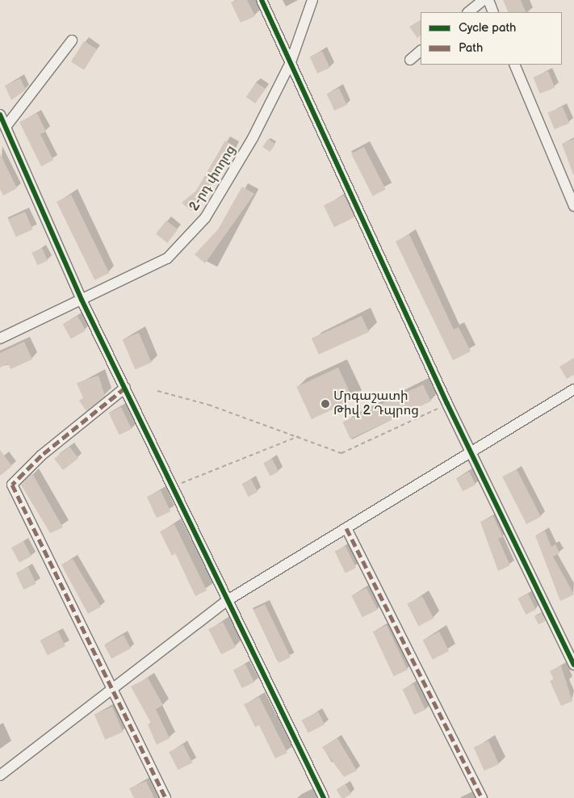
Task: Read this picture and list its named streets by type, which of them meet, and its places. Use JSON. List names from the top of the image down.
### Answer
{
  "streets": {
    "street": ["2-րդ փողոց"]
  },
  "places": ["Մրգաշատի Թիվ 2 Դպրոց"],
  "legend": ["Cycle path", "Path"]
}
